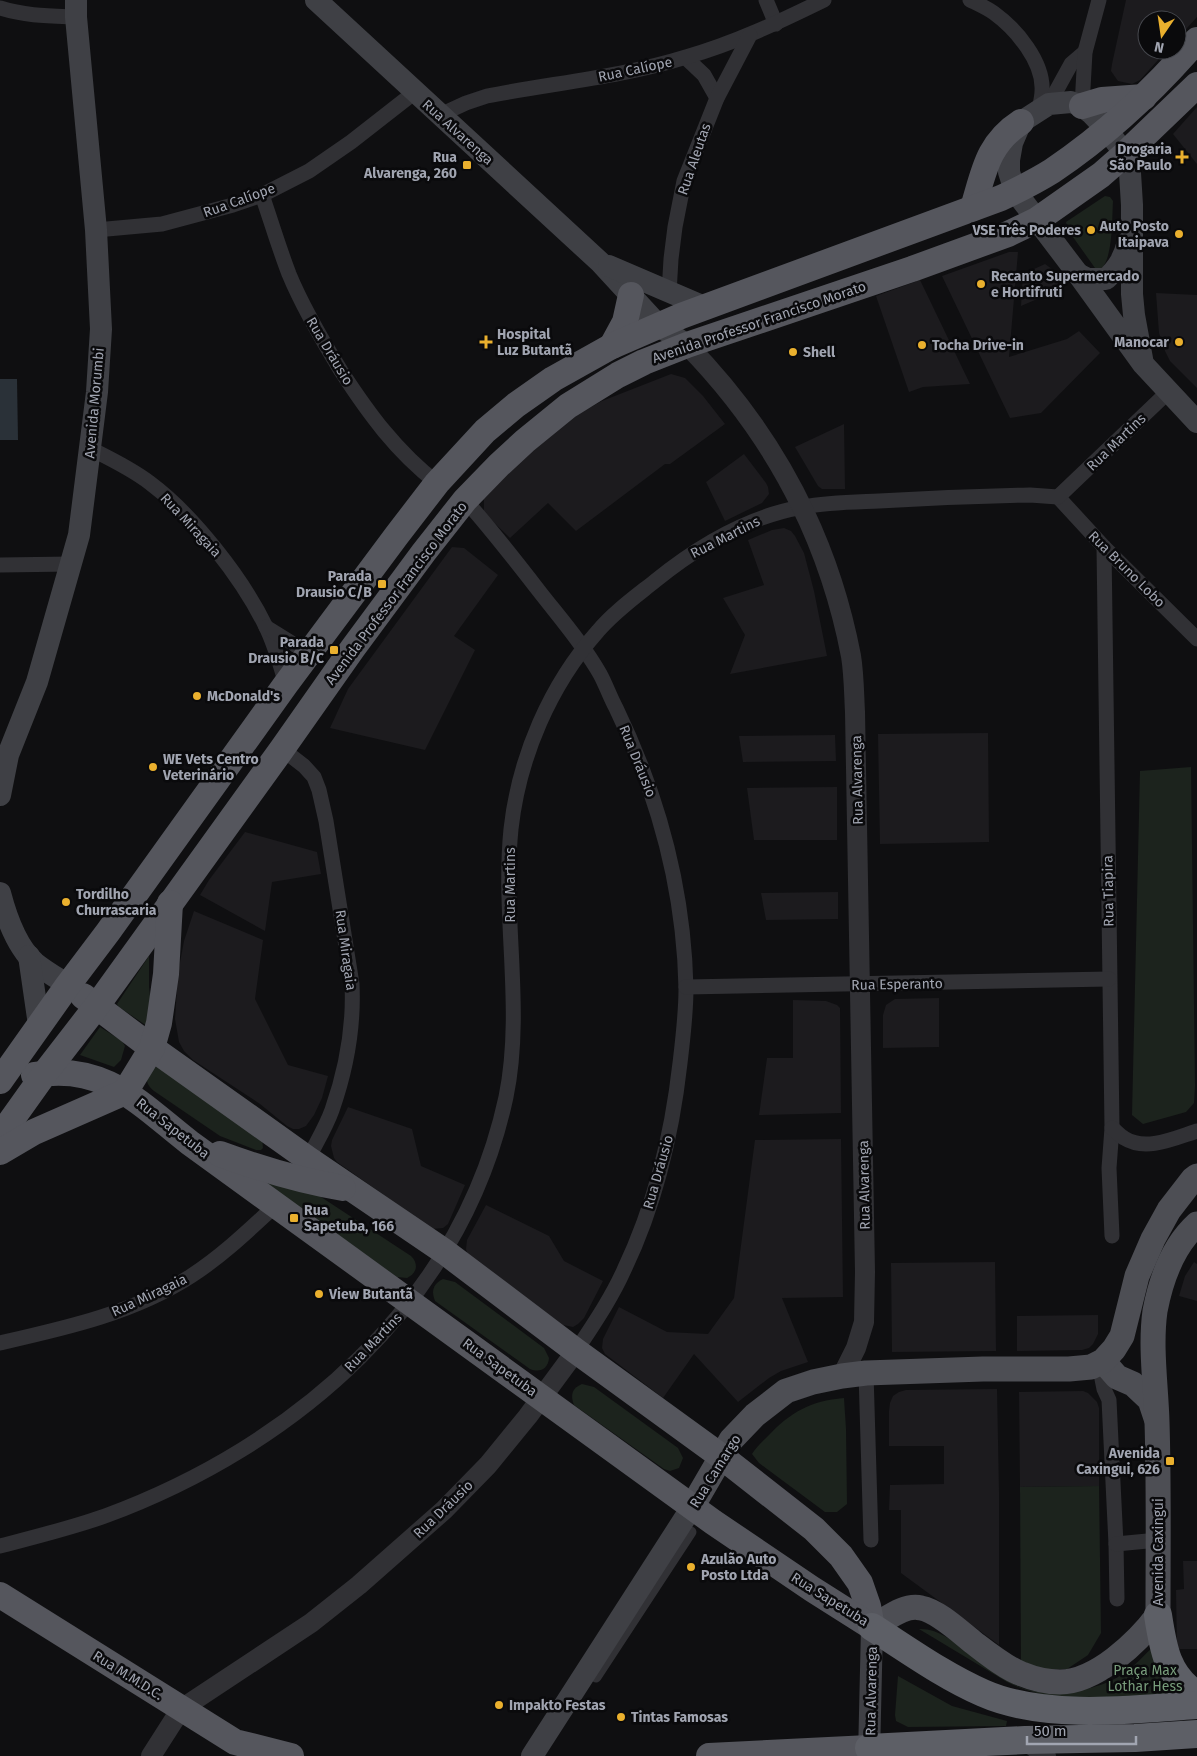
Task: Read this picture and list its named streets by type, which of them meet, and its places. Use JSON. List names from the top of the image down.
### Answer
{
  "streets": {
    "highway": ["Avenida Professor Francisco Morato", "Rua Sapetuba", "Rua M.M.D.C."],
    "main road": [
      "Rua Alvarenga",
      "Avenida Morumbi",
      "Rua Camargo",
      "Avenida Caxingui"
    ],
    "street": [
      "Rua Calíope",
      "Rua Aleutas",
      "Rua Dráusio",
      "Rua Martins",
      "Rua Miragaia",
      "Rua Bruno Lobo",
      "Rua Tiapira",
      "Rua Esperanto"
    ]
  },
  "crossings": [
    ["Rua Calíope", "Rua Alvarenga"],
    ["Rua Calíope", "Rua Aleutas"],
    ["Rua Calíope", "Rua Dráusio"],
    ["Rua Calíope", "Avenida Morumbi"],
    ["Rua Alvarenga", "Rua Aleutas"],
    ["Rua Alvarenga", "Avenida Professor Francisco Morato"],
    ["Rua Alvarenga", "Rua Martins"],
    ["Rua Alvarenga", "Rua Esperanto"],
    ["Rua Alvarenga", "Rua Sapetuba"],
    ["Rua Alvarenga", "Rua Camargo"],
    ["Rua Alvarenga", "Avenida Caxingui"],
    ["Avenida Professor Francisco Morato", "Rua Dráusio"],
    ["Avenida Professor Francisco Morato", "Rua Miragaia"],
    ["Avenida Professor Francisco Morato", "Rua Sapetuba"],
    ["Rua Dráusio", "Rua Martins"],
    ["Rua Dráusio", "Rua Esperanto"],
    ["Rua Dráusio", "Rua Sapetuba"],
    ["Rua Dráusio", "Rua M.M.D.C."],
    ["Avenida Morumbi", "Rua Miragaia"],
    ["Rua Martins", "Rua Bruno Lobo"],
    ["Rua Martins", "Rua Sapetuba"],
    ["Rua Miragaia", "Rua Sapetuba"],
    ["Rua Bruno Lobo", "Rua Tiapira"],
    ["Rua Tiapira", "Rua Esperanto"],
    ["Rua Sapetuba", "Rua Camargo"],
    ["Rua Sapetuba", "Avenida Caxingui"]
  ],
  "parks": ["Praça Max Lothar Hess"],
  "places": {
    "health": ["Drogaria São Paulo", "Hospital Luz Butantã"],
    "transit": [
      "Rua Alvarenga, 260",
      "Parada Drausio C/B",
      "Parada Drausio B/C",
      "Rua Sapetuba, 166",
      "Avenida Caxingui, 626"
    ],
    "other": [
      "VSE Três Poderes",
      "Auto Posto Itaipava",
      "Recanto Supermercado e Hortifruti",
      "Manocar",
      "Tocha Drive-in",
      "Shell",
      "McDonald's",
      "WE Vets Centro Veterinário",
      "Tordilho Churrascaria",
      "View Butantã",
      "Azulão Auto Posto Ltda",
      "Impakto Festas",
      "Tintas Famosas"
    ]
  },
  "scale_bar": "50 m",
  "north": "bottom"
}
